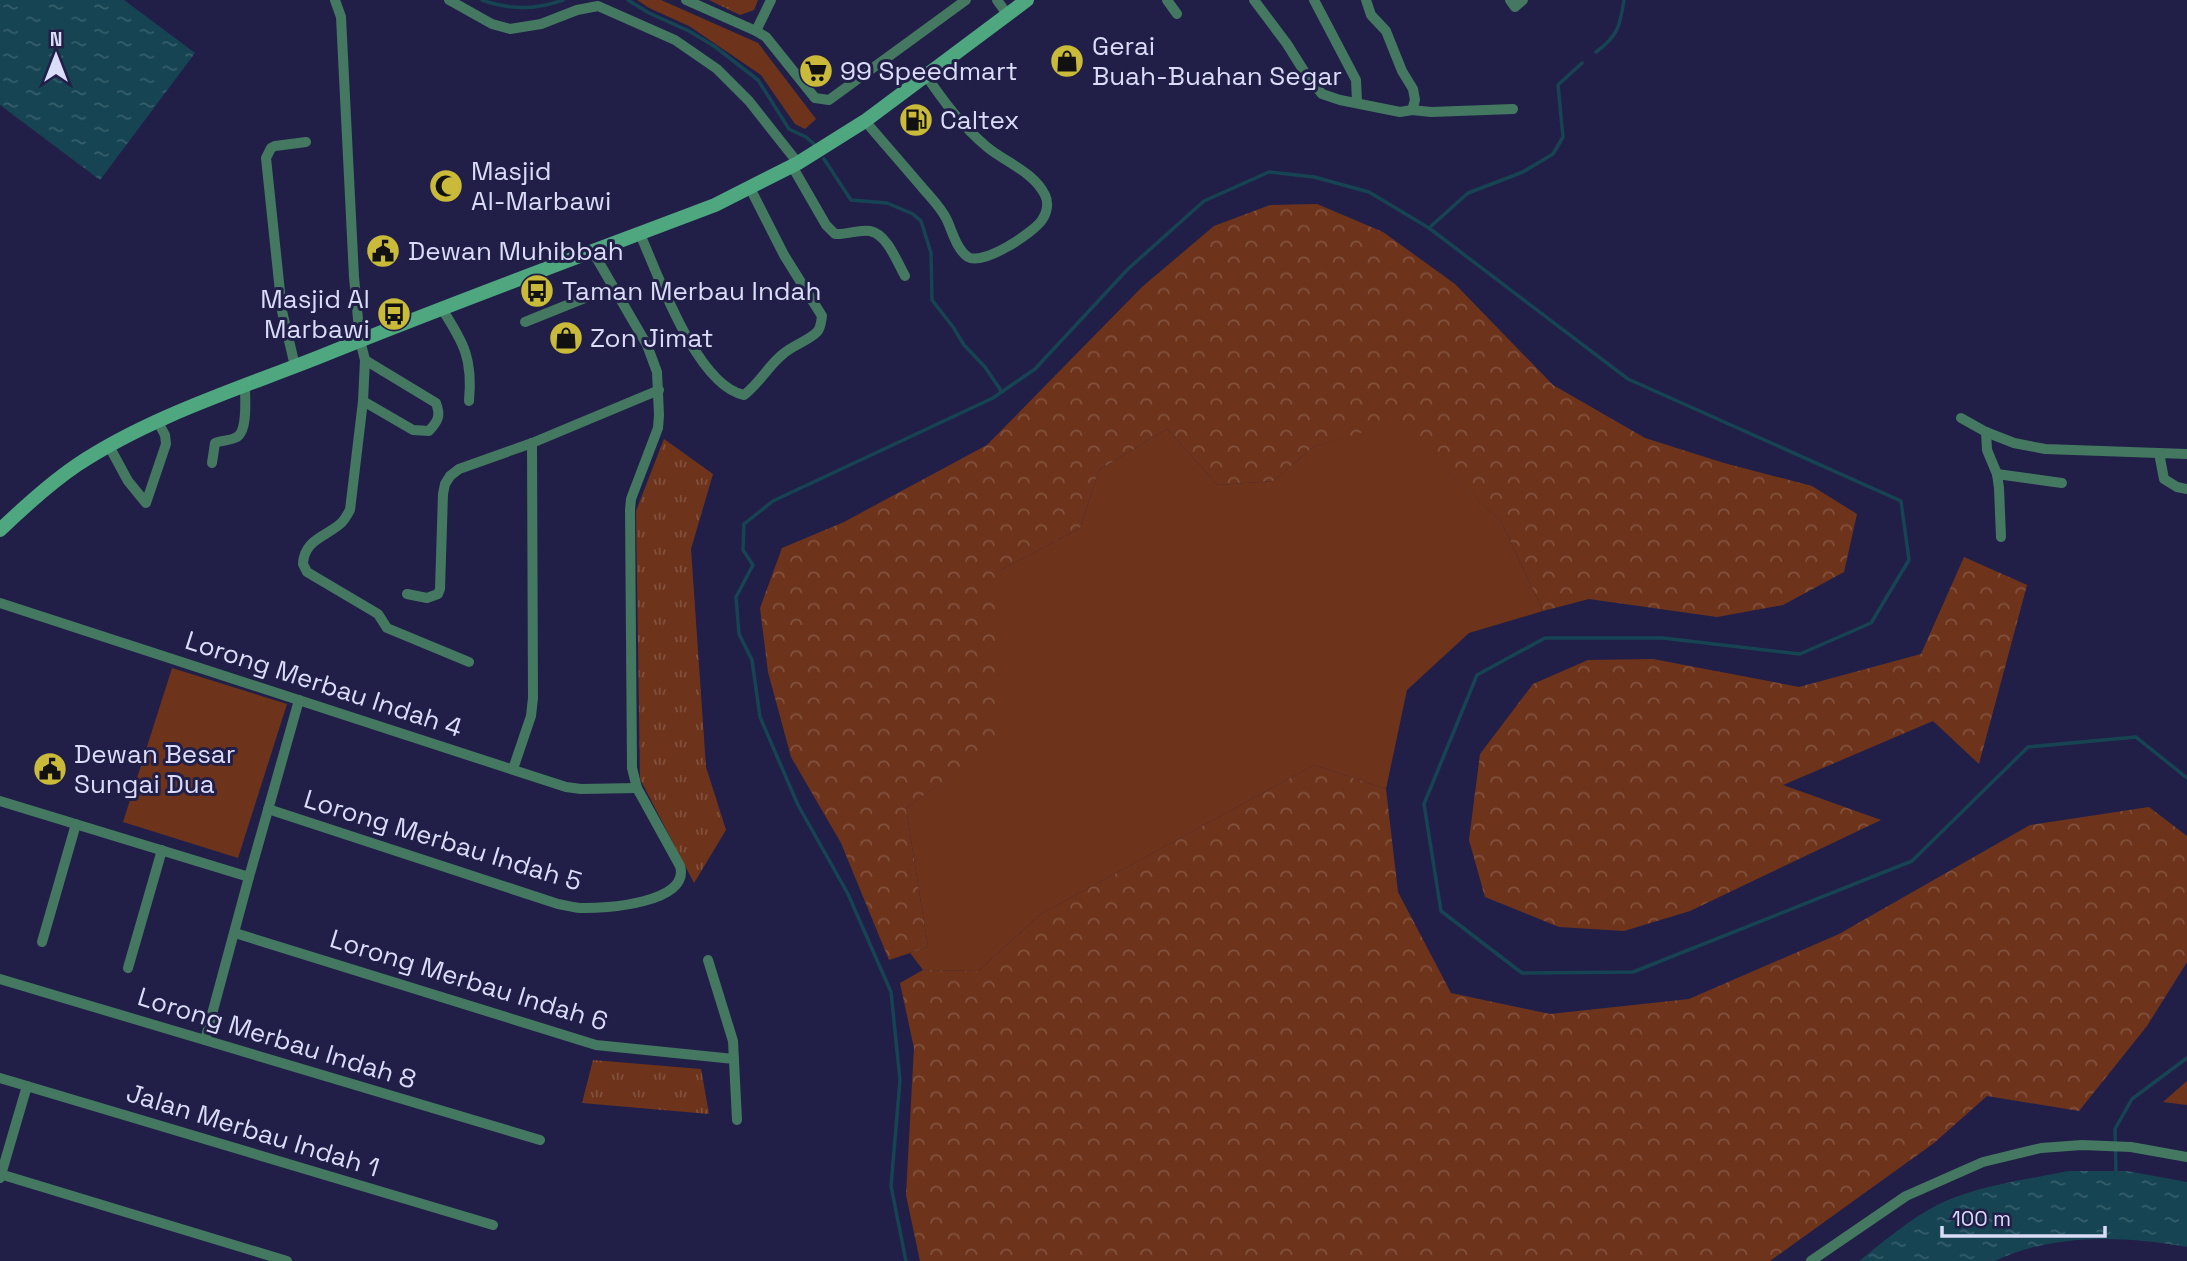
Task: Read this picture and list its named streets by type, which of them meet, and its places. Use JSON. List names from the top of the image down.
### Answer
{
  "streets": {
    "street": [
      "Lorong Merbau Indah 4",
      "Lorong Merbau Indah 5",
      "Lorong Merbau Indah 6",
      "Lorong Merbau Indah 8",
      "Jalan Merbau Indah 1"
    ]
  },
  "crossings": [
    ["Lorong Merbau Indah 4", "Lorong Merbau Indah 5"]
  ],
  "places": {
    "shop": ["Gerai Buah-Buahan Segar", "Zon Jimat"],
    "supermarket": ["99 Speedmart"],
    "fuel station": ["Caltex"],
    "mosque": ["Masjid Al-Marbawi"],
    "public building": ["Dewan Muhibbah", "Dewan Besar Sungai Dua"],
    "bus stop": ["Taman Merbau Indah", "Masjid Al Marbawi"]
  },
  "scale_bar": "100 m",
  "north": "top"
}
